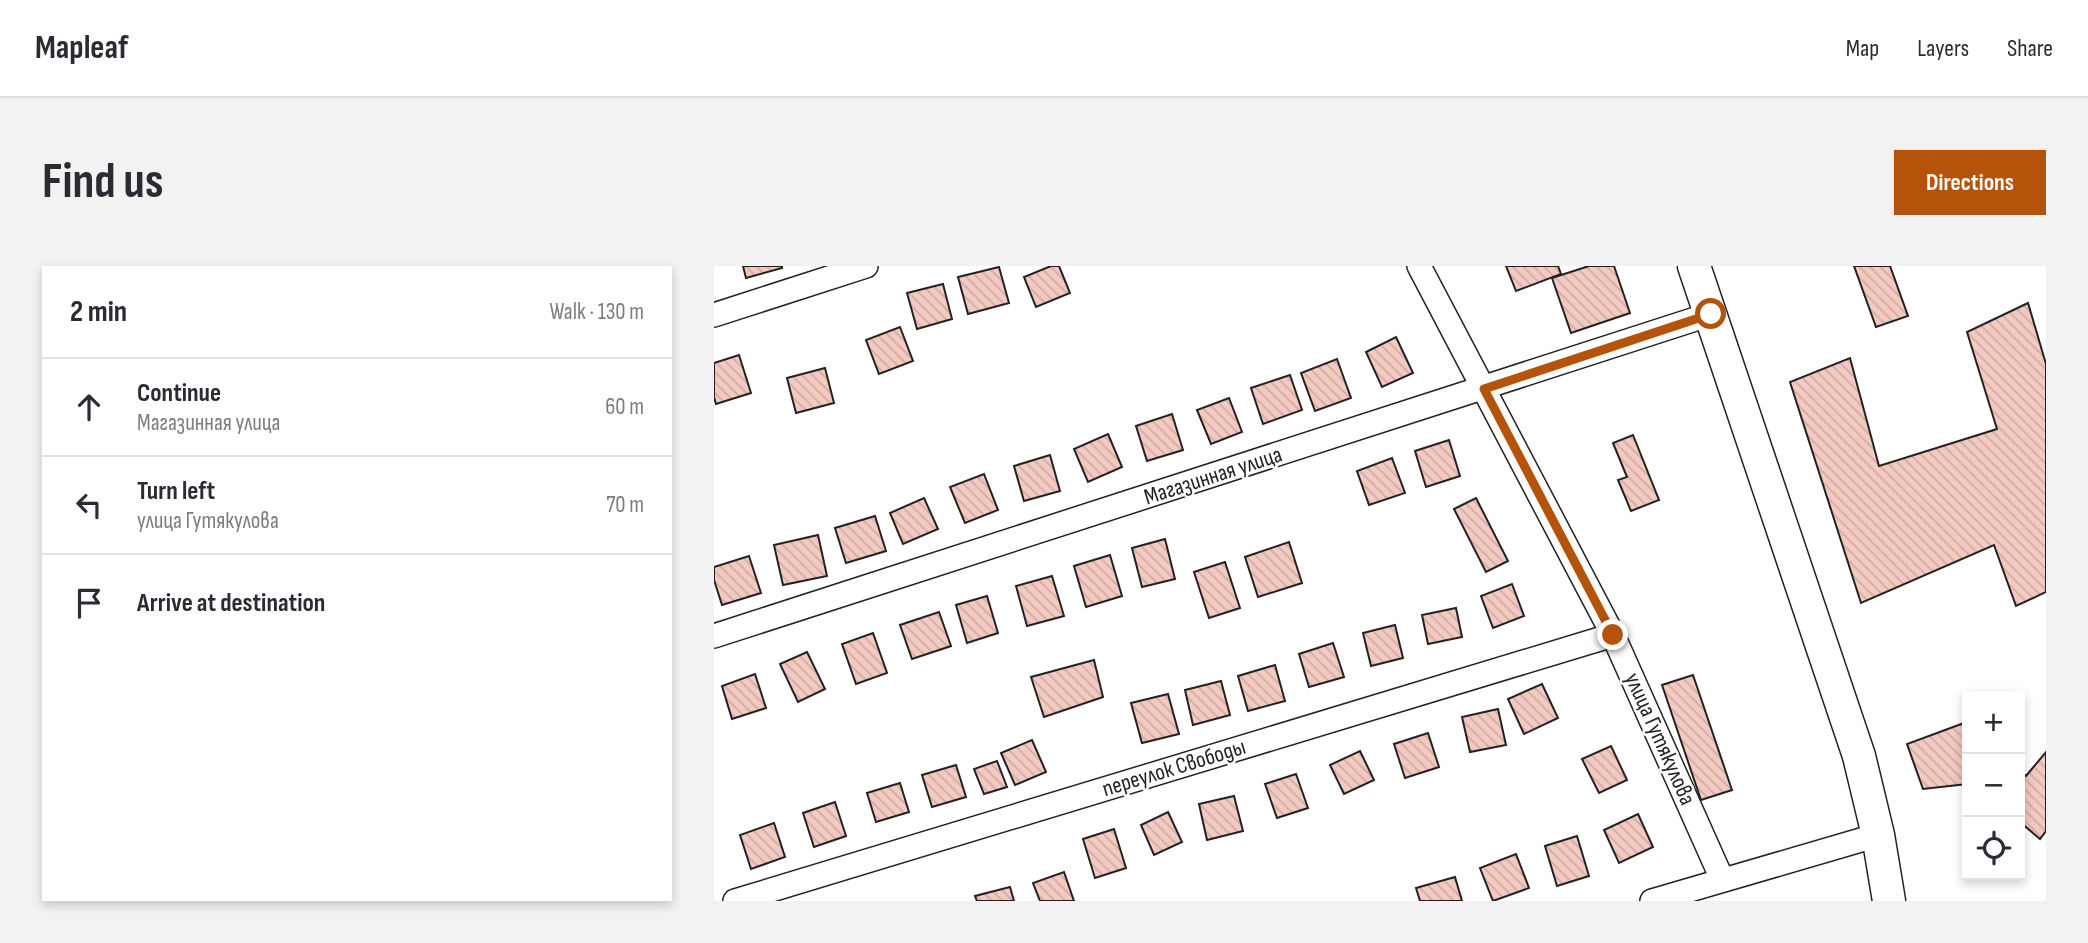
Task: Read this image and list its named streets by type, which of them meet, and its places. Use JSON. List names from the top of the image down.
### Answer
{
  "streets": {
    "street": ["Магазинная улица", "улица Гутякулова", "переулок Свободы"]
  },
  "crossings": [
    ["Магазинная улица", "улица Гутякулова"],
    ["улица Гутякулова", "переулок Свободы"]
  ],
  "page": {
    "header": "Mapleaf",
    "nav": ["Map", "Layers", "Share"],
    "buttons": "Directions",
    "title": "Find us",
    "heading": ["2 min", "Walk · 130 m"],
    "list": [
      ["Continue", "Магазинная улица", "60 m"],
      ["Turn left", "улица Гутякулова", "70 m"],
      "Arrive at destination"
    ],
    "map_buttons": ["+", "−"]
  }
}
